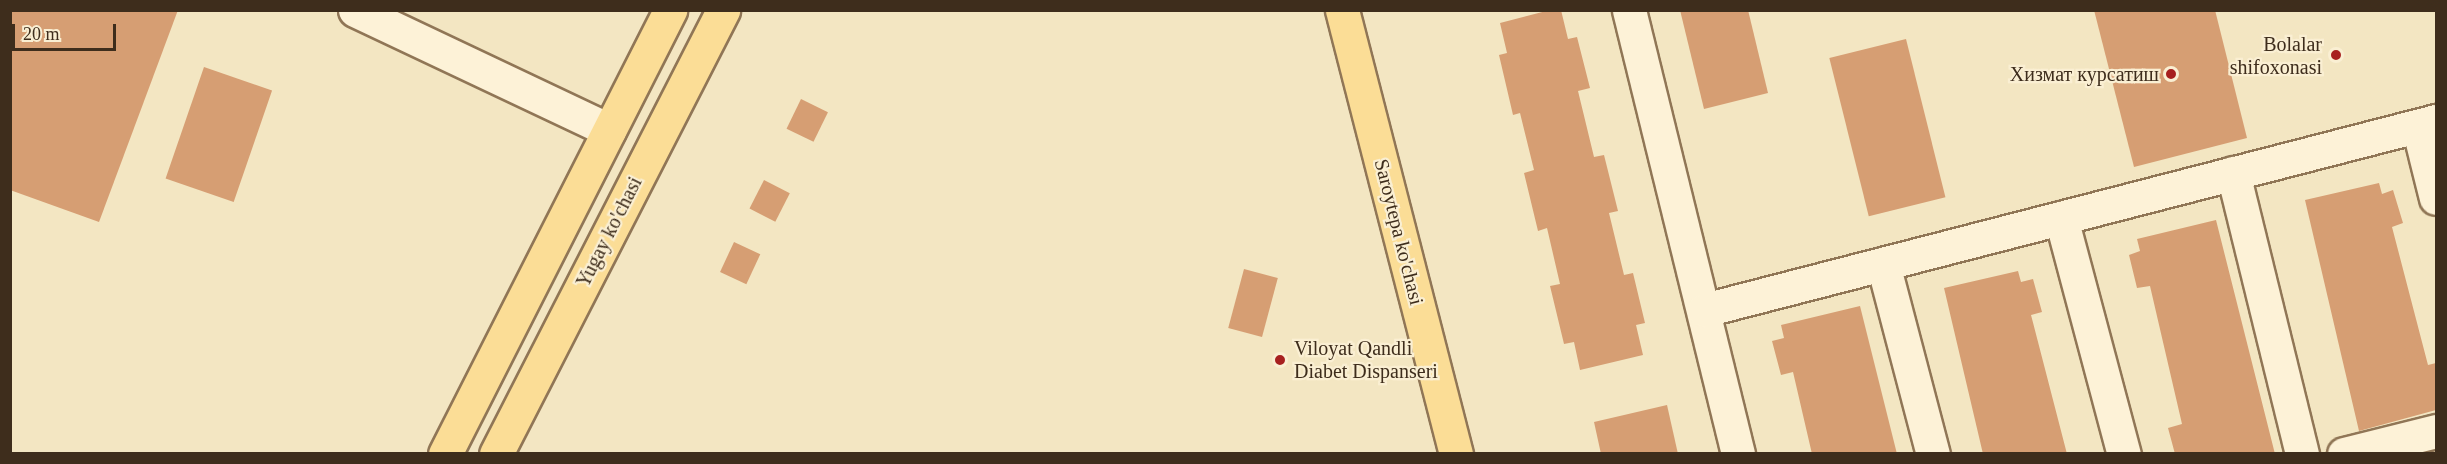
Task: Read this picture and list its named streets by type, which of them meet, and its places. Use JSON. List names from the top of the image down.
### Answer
{
  "streets": {
    "main road": ["Yugay ko'chasi", "Saroytepa ko'chasi"]
  },
  "places": ["Bolalar shifoxonasi", "Хизмат курсатиш", "Viloyat Qandli Diabet Dispanseri"],
  "scale_bar": "20 m"
}
